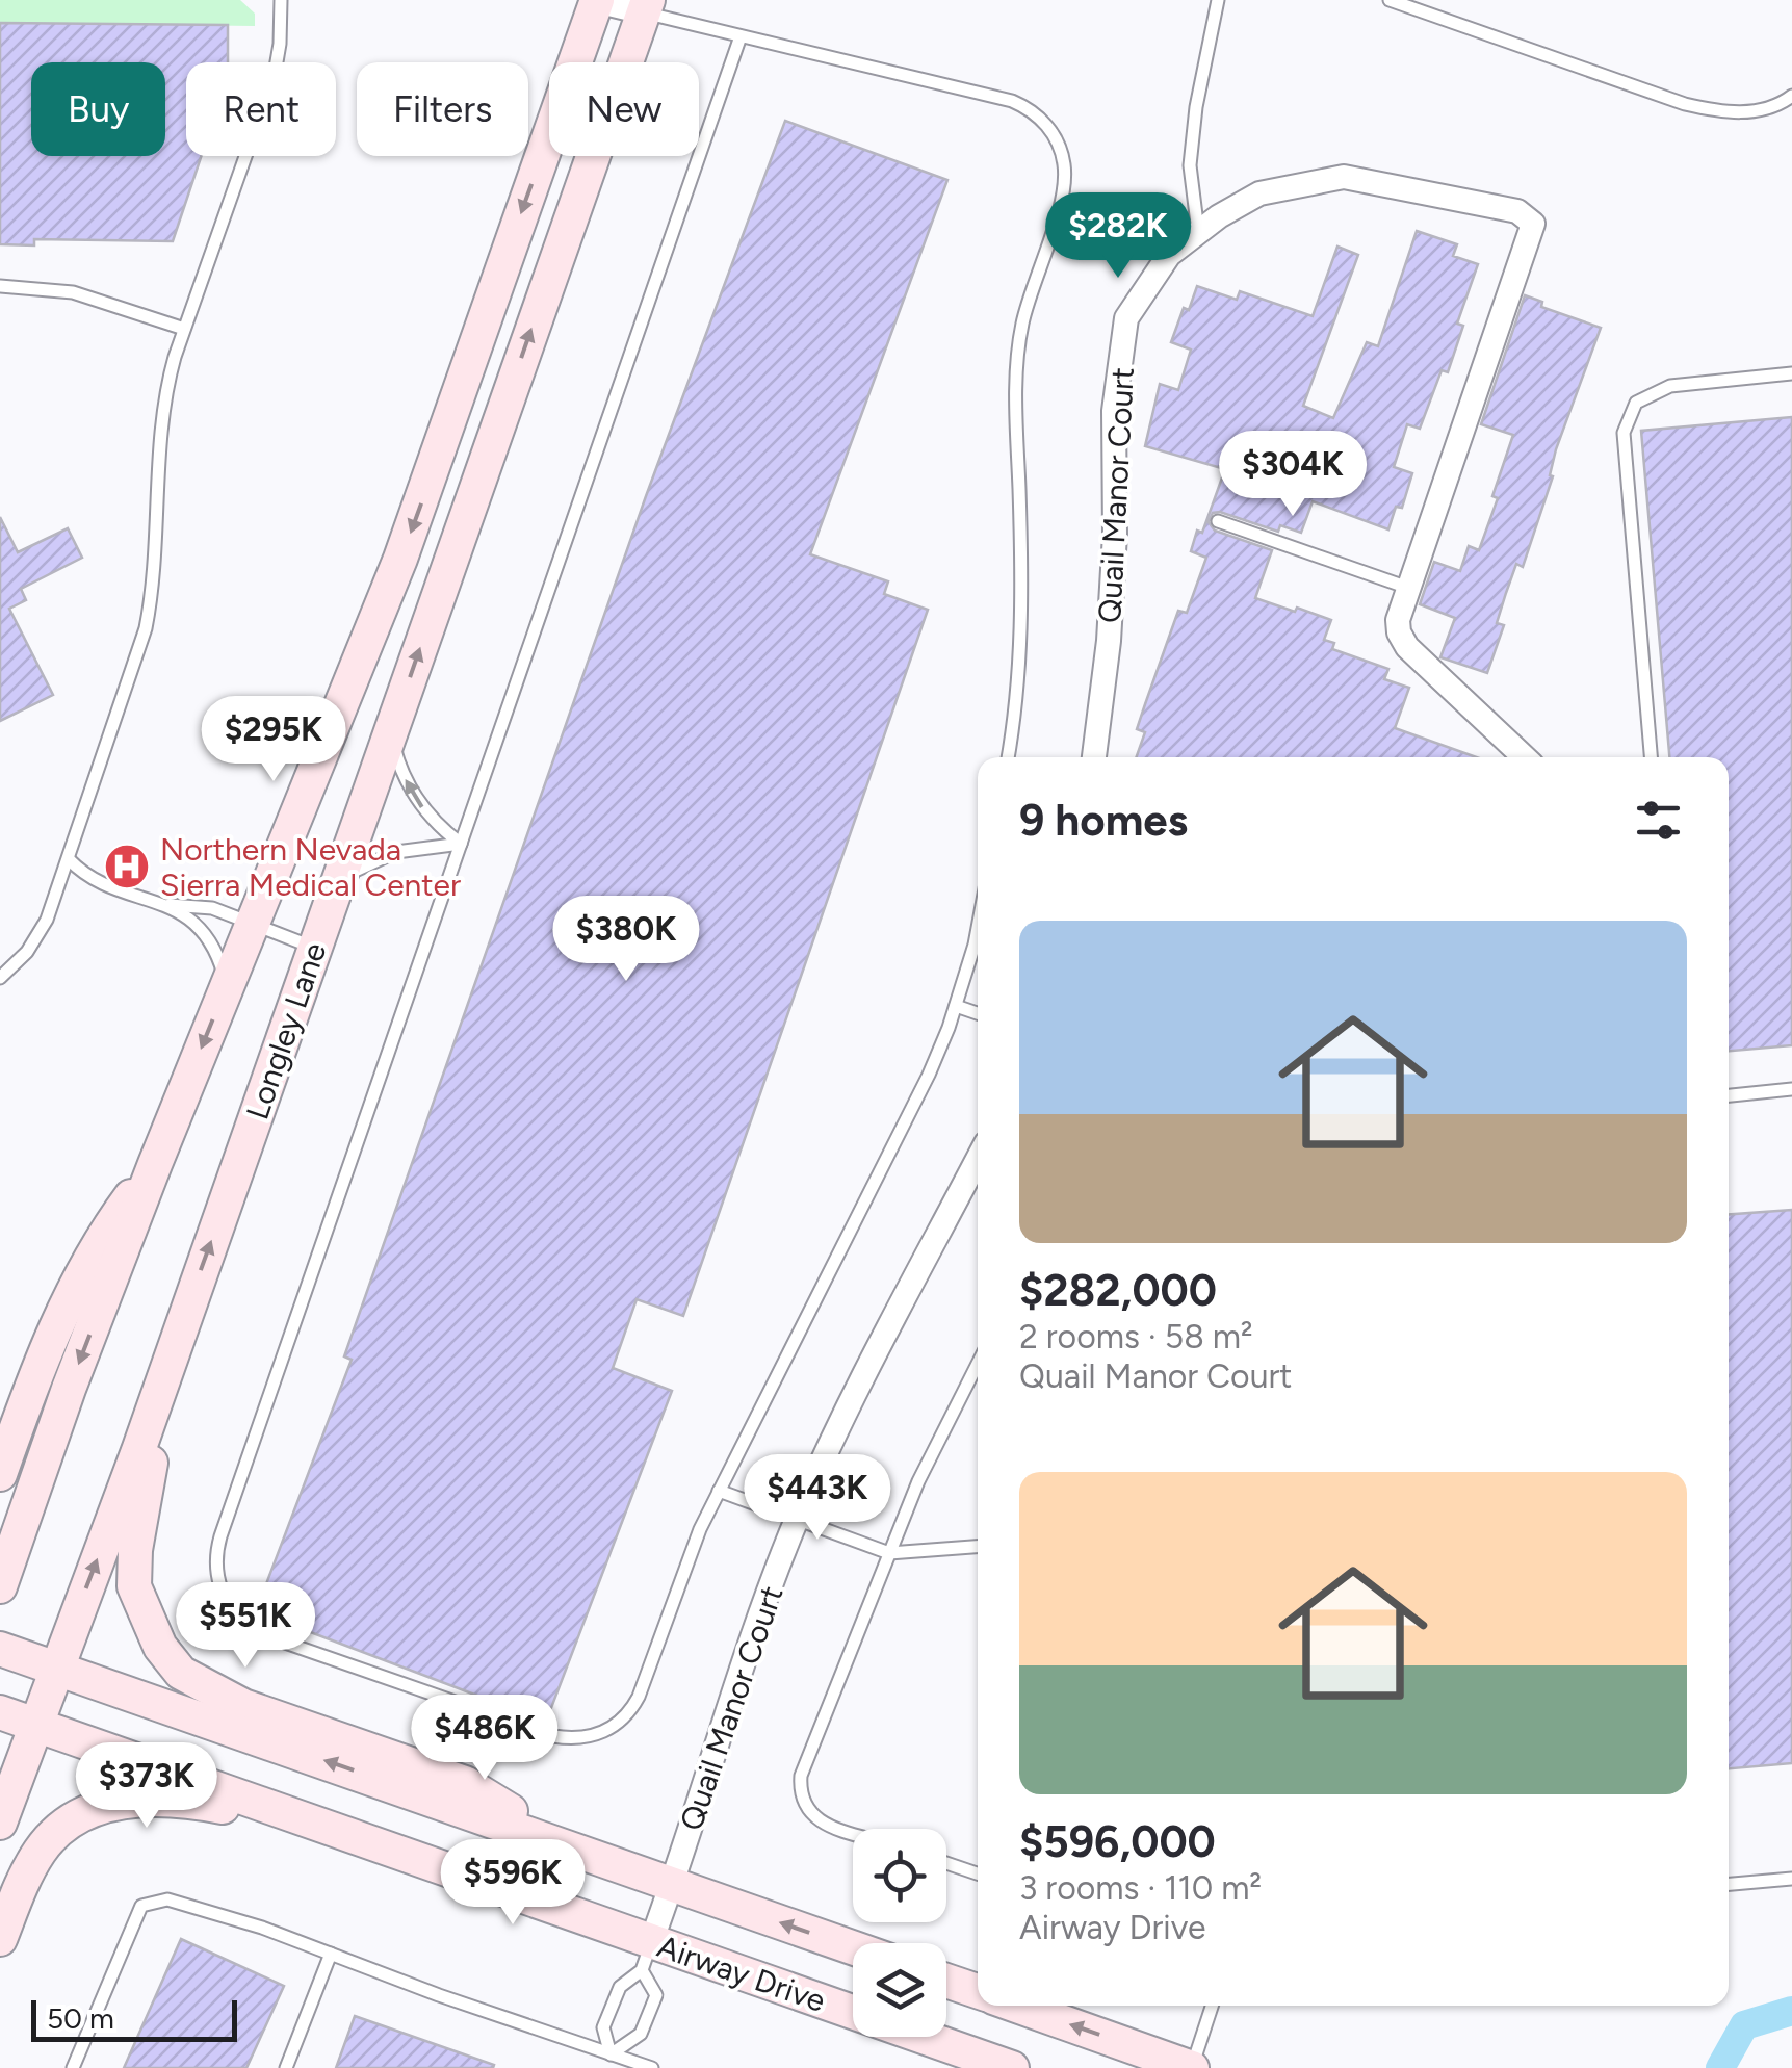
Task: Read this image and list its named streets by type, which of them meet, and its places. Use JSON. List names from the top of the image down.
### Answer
{
  "streets": {
    "main road": ["Longley Lane", "Airway Drive"],
    "street": ["Quail Manor Court"]
  },
  "crossings": [
    ["Quail Manor Court", "Airway Drive"],
    ["Longley Lane", "Airway Drive"]
  ],
  "places": {
    "hospital": ["Northern Nevada Sierra Medical Center"]
  },
  "scale_bar": "50 m",
  "page": {
    "chip": [
      "Buy",
      "Rent",
      "Filters",
      "New"
    ],
    "price": [
      "$282K",
      "$304K",
      "$295K",
      "$380K",
      "$443K",
      "$551K",
      "$486K",
      "$373K",
      "$596K"
    ],
    "heading": "9 homes",
    "list": [
      {
        "name": "$282,000",
        "note": "2 rooms · 58 m² · Quail Manor Court"
      },
      {
        "name": "$596,000",
        "note": "3 rooms · 110 m² · Airway Drive"
      }
    ],
    "scale": "50 m"
  }
}
